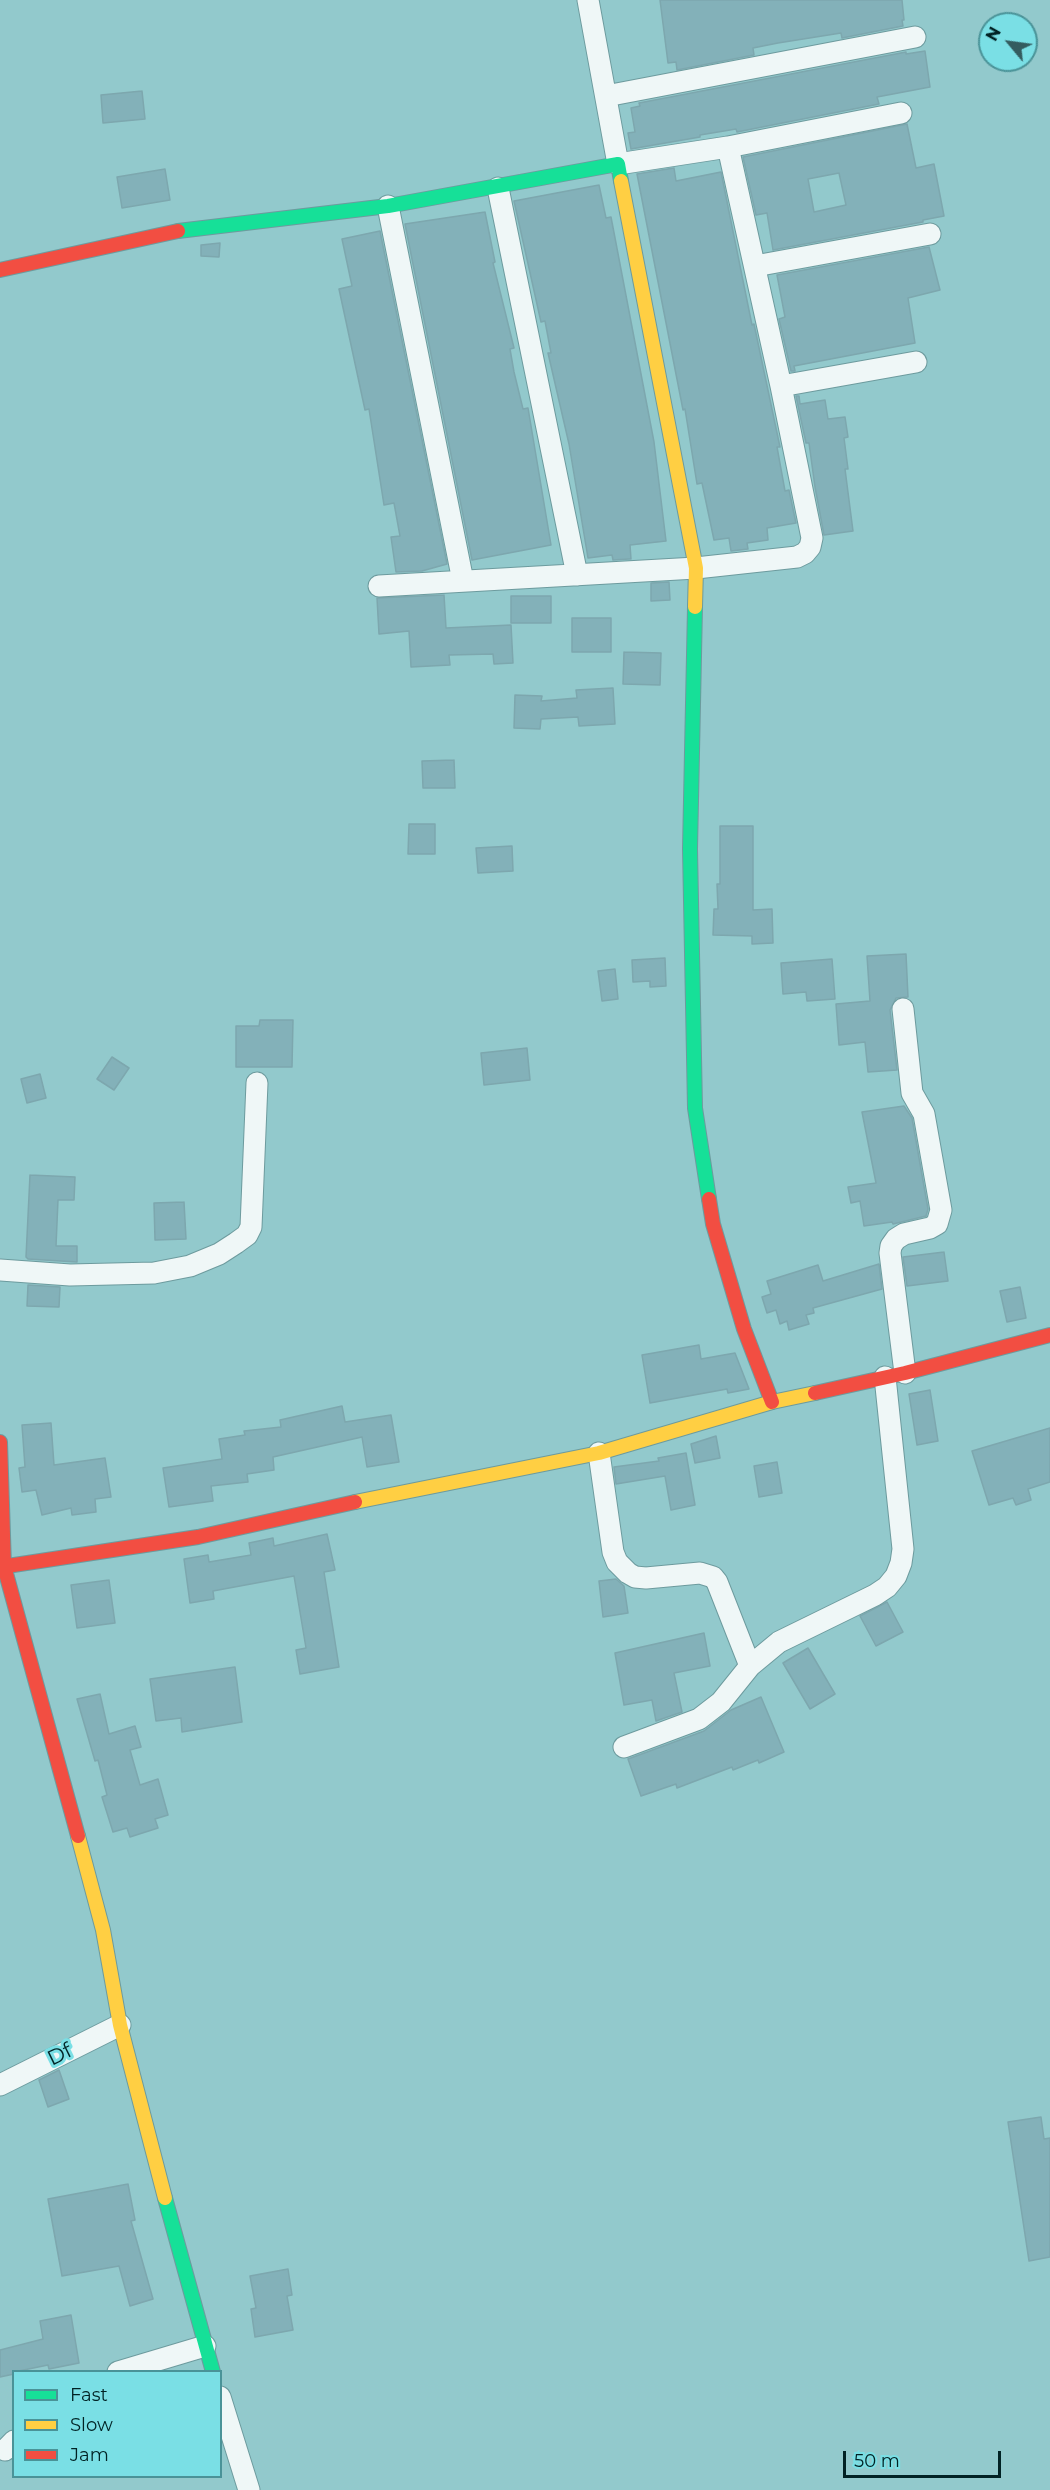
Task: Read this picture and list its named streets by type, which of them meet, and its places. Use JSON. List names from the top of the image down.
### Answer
{
  "streets": {
    "street": ["Df"]
  },
  "legend": ["Fast", "Slow", "Jam"],
  "scale_bar": "50 m",
  "north": "top left"
}
